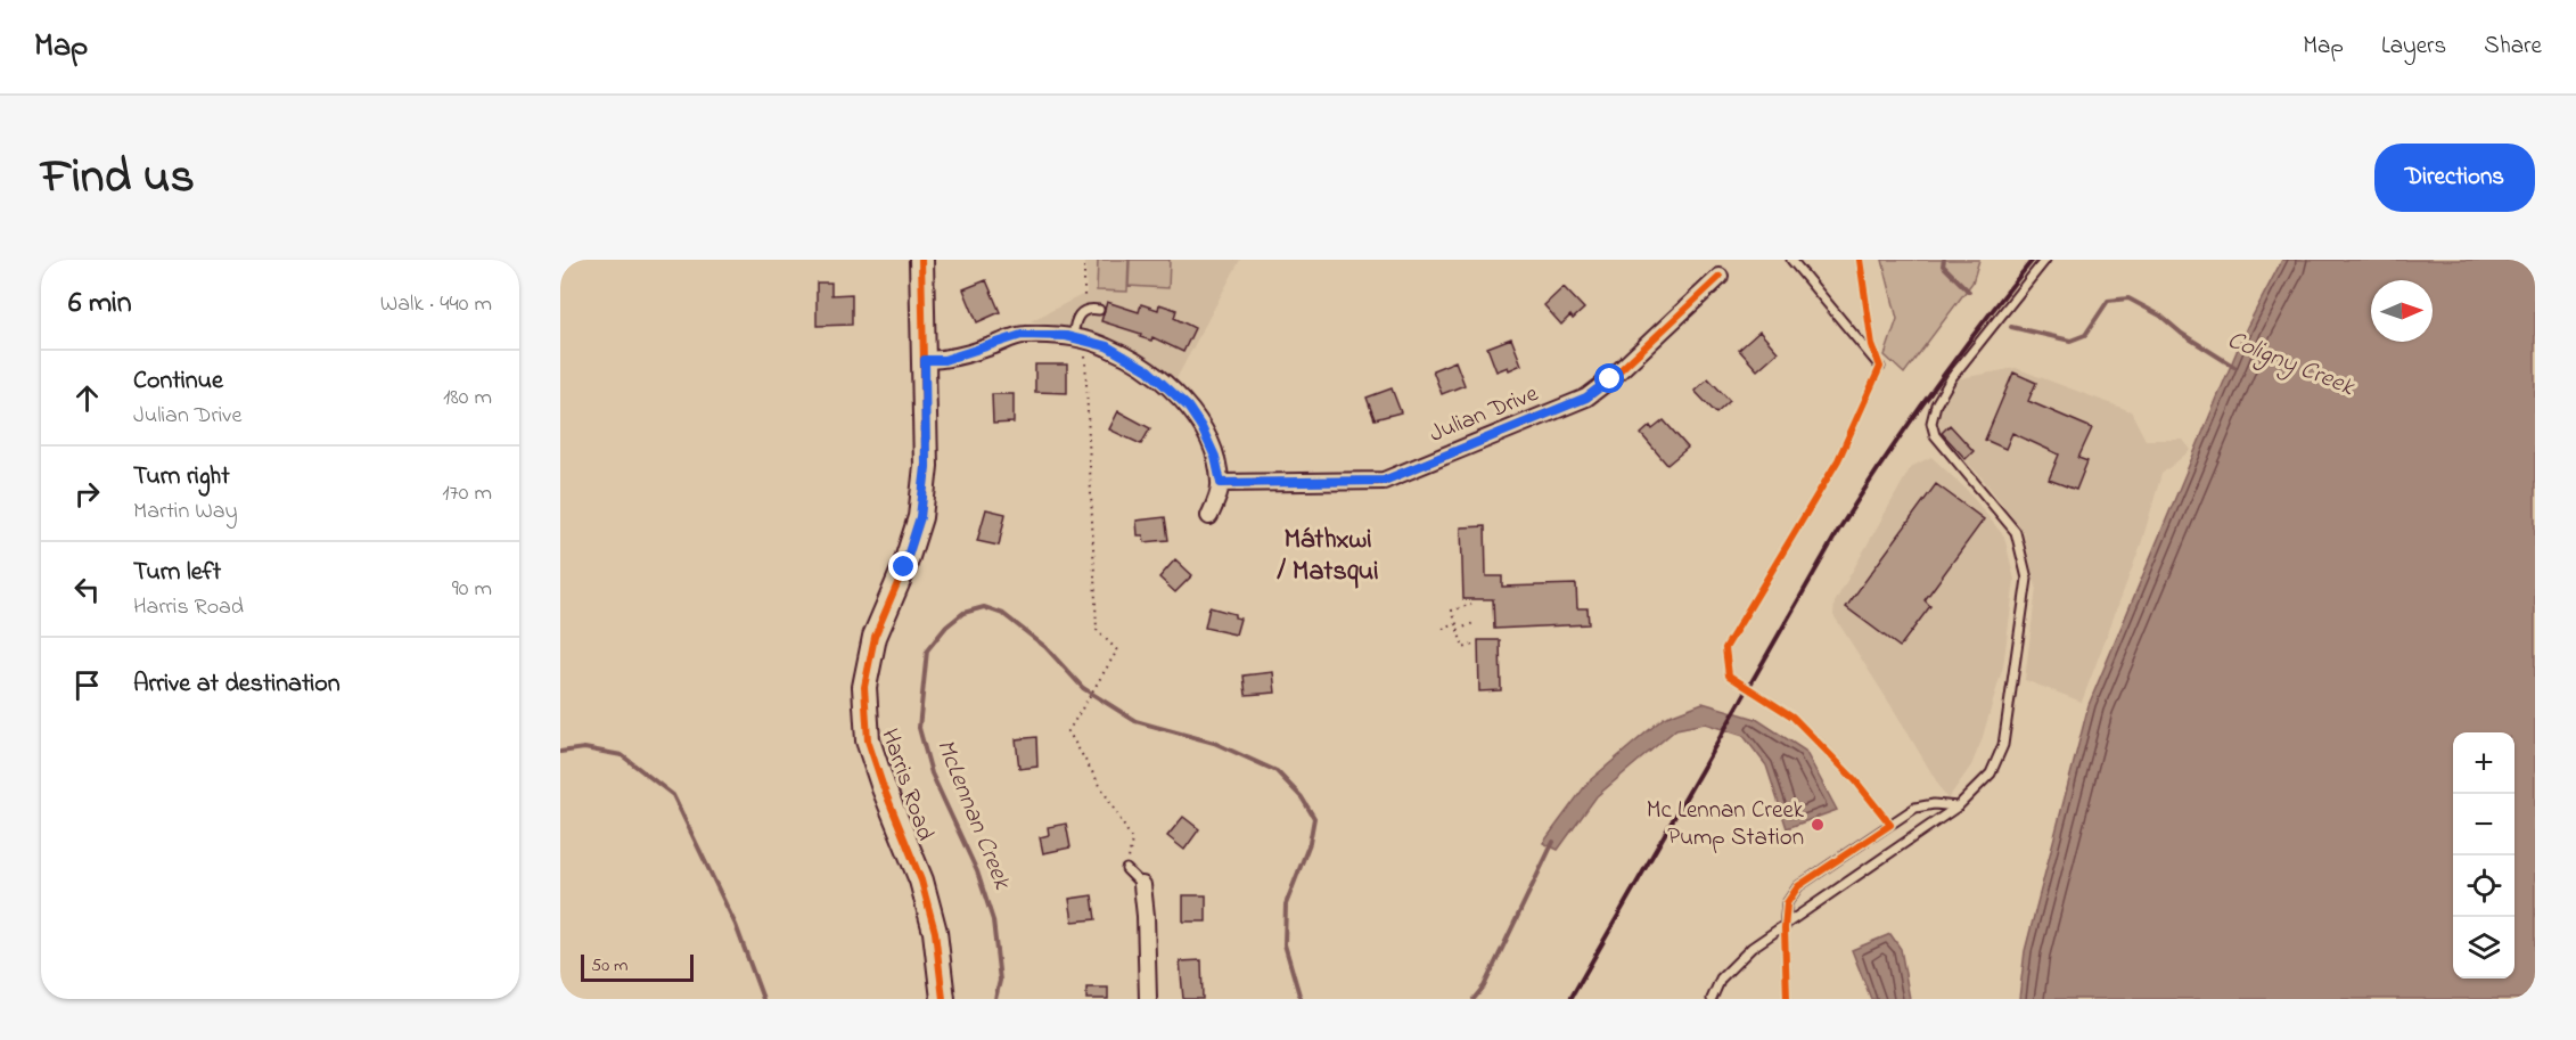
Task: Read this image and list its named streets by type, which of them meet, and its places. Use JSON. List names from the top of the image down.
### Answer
{
  "streets": {
    "street": ["Julian Drive", "Harris Road"]
  },
  "districts": ["Máthxwi / Matsqui"],
  "water": ["Coligny Creek", "McLennan Creek"],
  "places": ["Mc Lennan Creek Pump Station"],
  "scale_bar": "50 m",
  "north": "right",
  "page": {
    "header": "Map",
    "nav": ["Map", "Layers", "Share"],
    "title": "Find us",
    "buttons": "Directions",
    "heading": ["6 min", "Walk · 440 m"],
    "list": [
      ["Continue", "Julian Drive", "180 m"],
      ["Turn right", "Martin Way", "170 m"],
      ["Turn left", "Harris Road", "90 m"],
      "Arrive at destination"
    ],
    "map_buttons": ["+", "−"],
    "scale": "50 m"
  }
}
